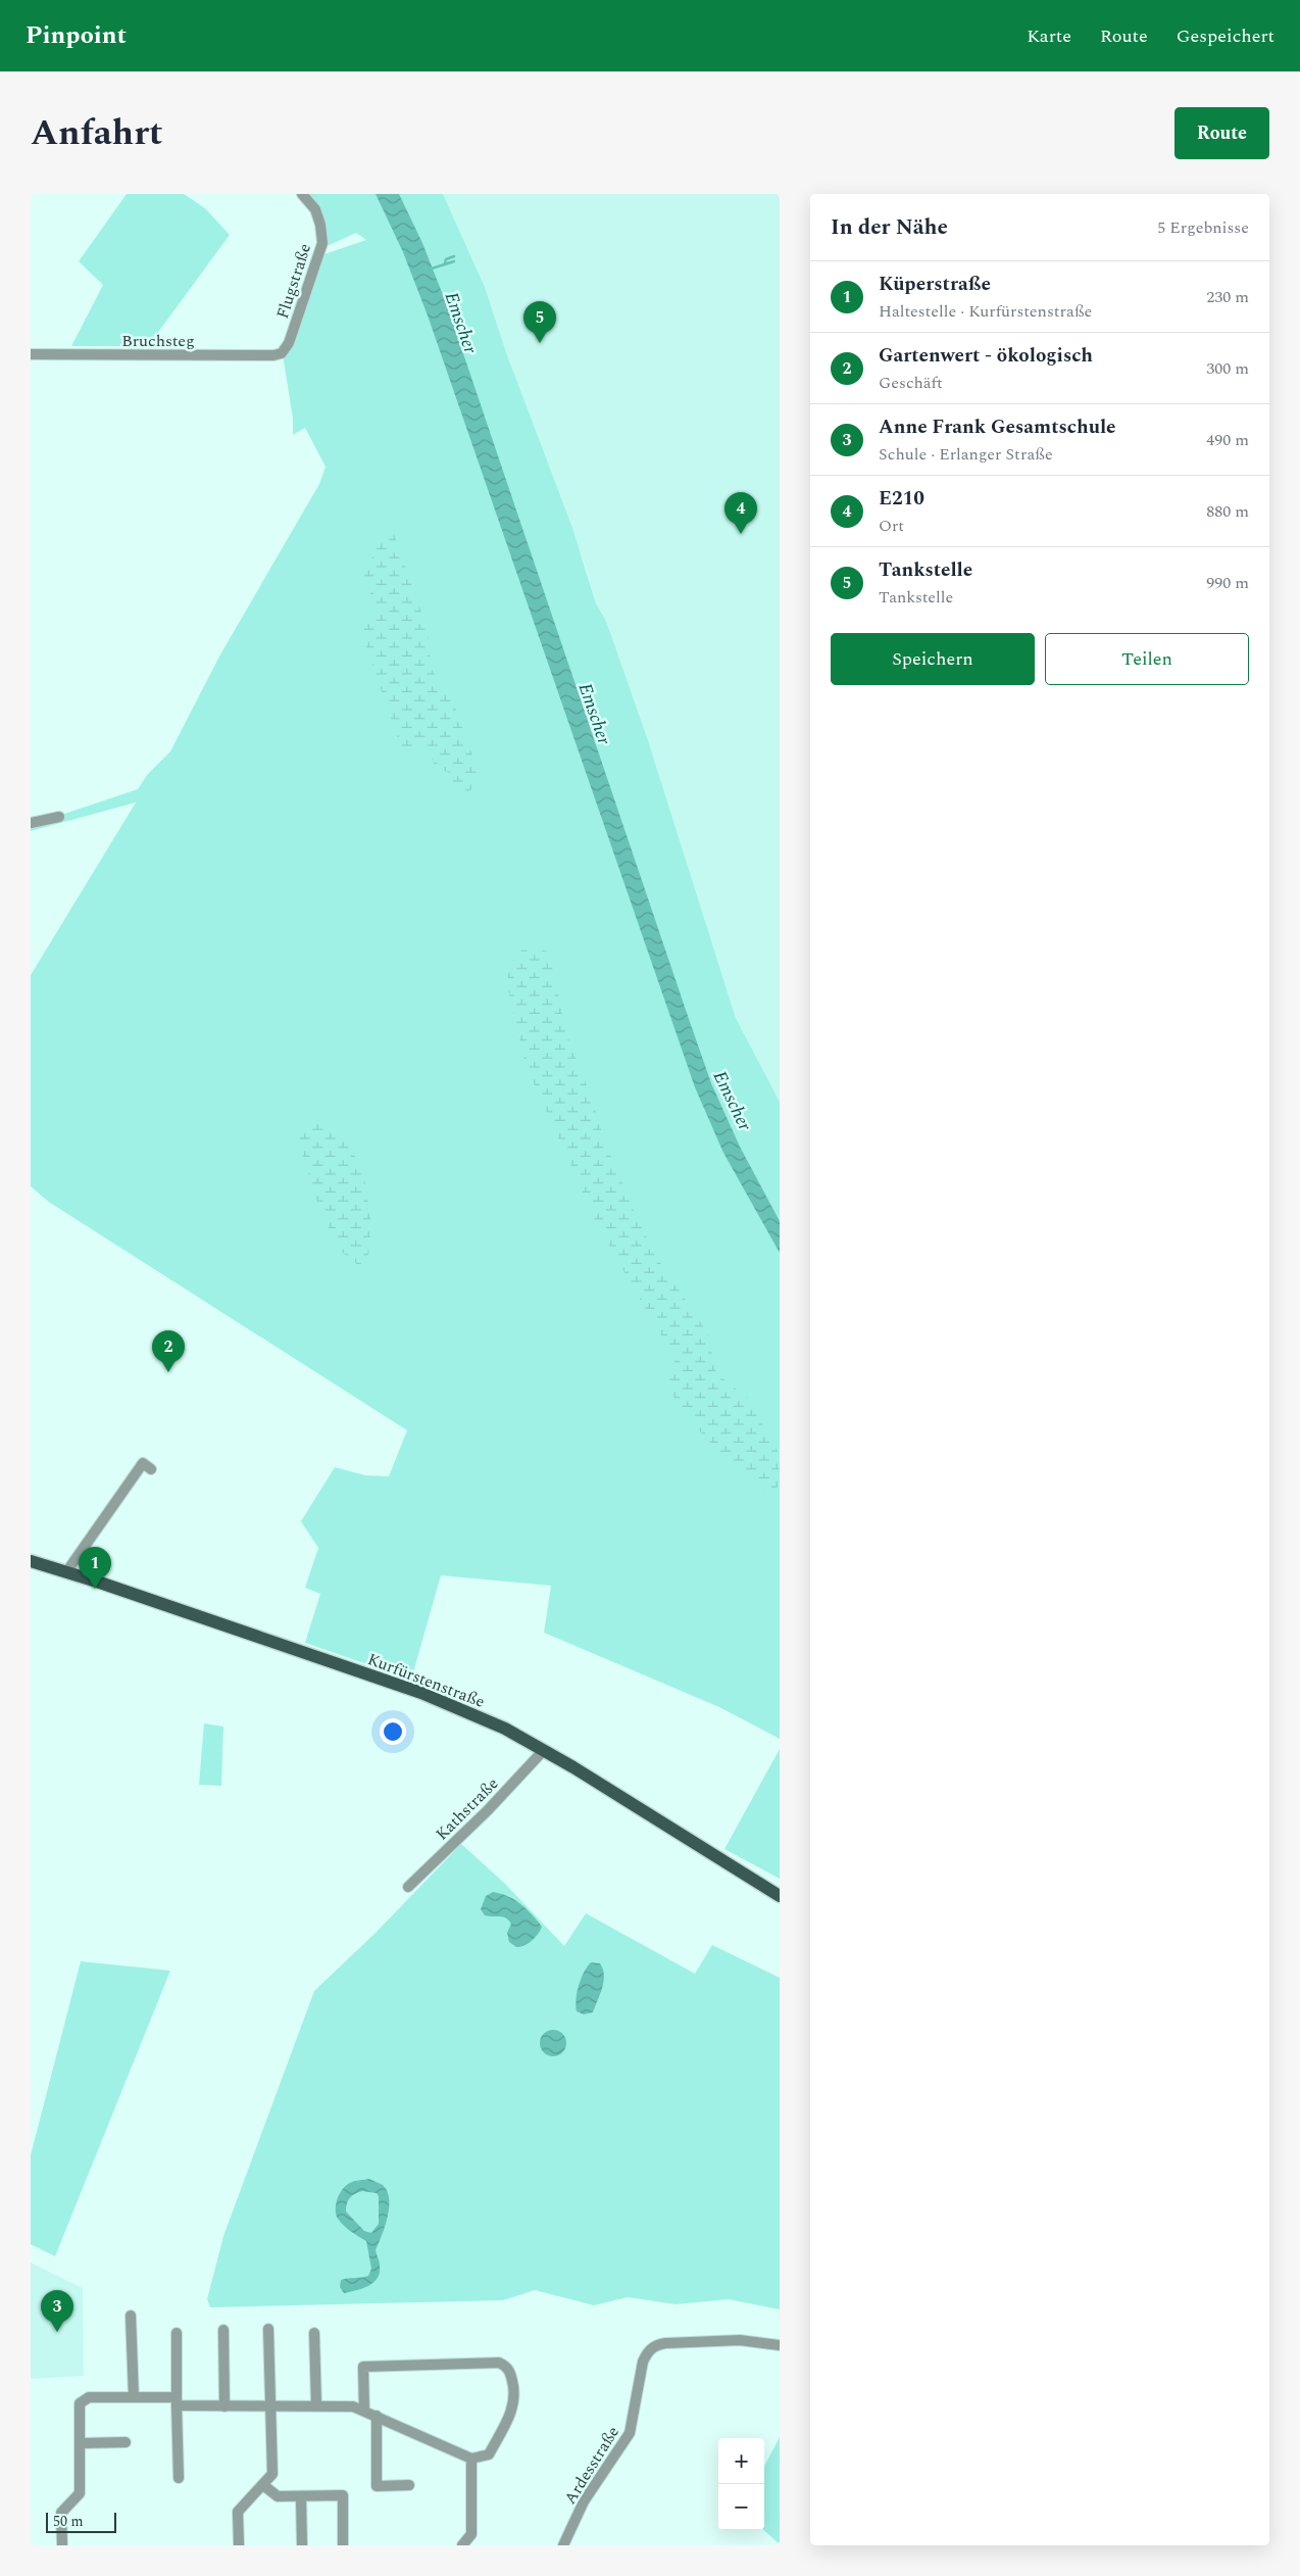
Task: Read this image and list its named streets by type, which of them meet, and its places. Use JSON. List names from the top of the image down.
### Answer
{
  "streets": {
    "main road": ["Kurfürstenstraße"],
    "street": [
      "Flugstraße",
      "Bruchsteg",
      "Kathstraße",
      "Ardesstraße"
    ]
  },
  "crossings": [
    ["Flugstraße", "Bruchsteg"],
    ["Kurfürstenstraße", "Kathstraße"]
  ],
  "water": ["Emscher"],
  "scale_bar": "50 m",
  "page": {
    "header": "Pinpoint",
    "nav": ["Karte", "Route", "Gespeichert"],
    "title": "Anfahrt",
    "buttons": [
      "Route",
      ["Speichern", "Teilen"]
    ],
    "heading": ["In der Nähe", "5 Ergebnisse"],
    "list": [
      {
        "mark": "1",
        "name": "Küperstraße",
        "note": "Haltestelle · Kurfürstenstraße",
        "value": "230 m"
      },
      {
        "mark": "2",
        "name": "Gartenwert - ökologisch",
        "note": "Geschäft",
        "value": "300 m"
      },
      {
        "mark": "3",
        "name": "Anne Frank Gesamtschule",
        "note": "Schule · Erlanger Straße",
        "value": "490 m"
      },
      {
        "mark": "4",
        "name": "E210",
        "note": "Ort",
        "value": "880 m"
      },
      {
        "mark": "5",
        "name": "Tankstelle",
        "note": "Tankstelle",
        "value": "990 m"
      }
    ],
    "pins": [
      "5",
      "4",
      "2",
      "1",
      "3"
    ],
    "map_buttons": ["+", "−"],
    "scale": "50 m"
  }
}
